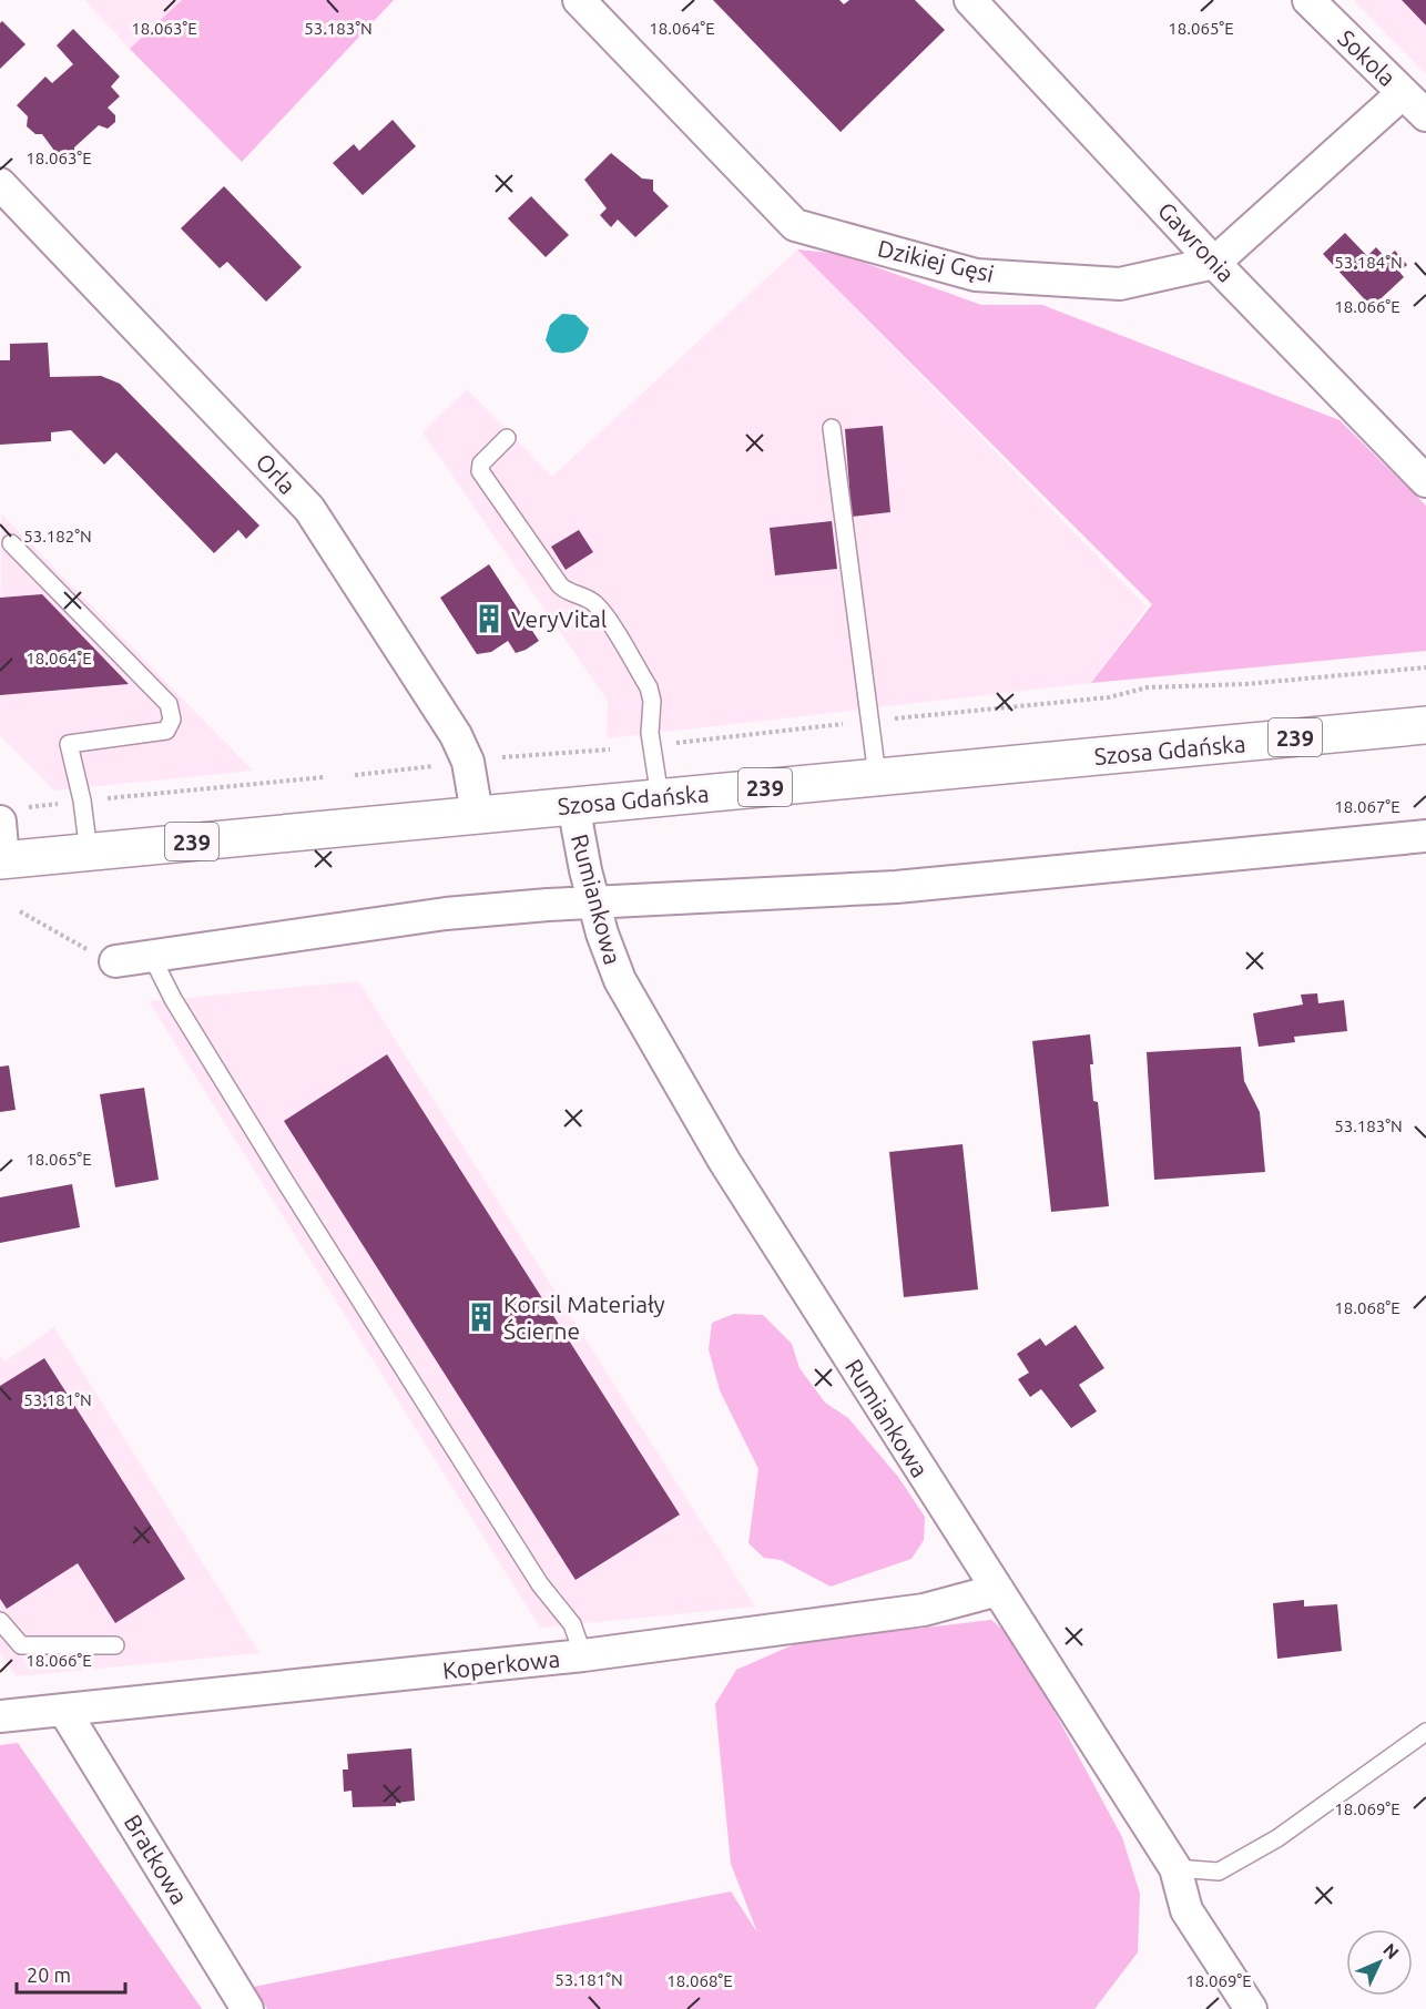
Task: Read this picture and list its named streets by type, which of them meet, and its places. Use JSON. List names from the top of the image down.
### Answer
{
  "streets": {
    "main road": ["239", "Szosa Gdańska"],
    "street": [
      "Sokola",
      "Gawronia",
      "Dzikiej Gęsi",
      "Orla",
      "Rumiankowa",
      "Koperkowa",
      "Bratkowa"
    ]
  },
  "crossings": [
    ["Sokola", "Dzikiej Gęsi"],
    ["Gawronia", "Dzikiej Gęsi"],
    ["Orla", "Szosa Gdańska"],
    ["Szosa Gdańska", "Rumiankowa"],
    ["Rumiankowa", "Koperkowa"],
    ["Koperkowa", "Bratkowa"]
  ],
  "places": {
    "building": ["VeryVital", "Korsil Materiały Ścierne"]
  },
  "scale_bar": "20 m",
  "north": "top right",
  "coordinates": [
    "18.063°E",
    "18.064°E",
    "18.065°E",
    "53.183°N",
    "53.184°N",
    "18.066°E",
    "53.182°N",
    "18.067°E",
    "18.068°E",
    "53.181°N",
    "18.069°E"
  ]
}
